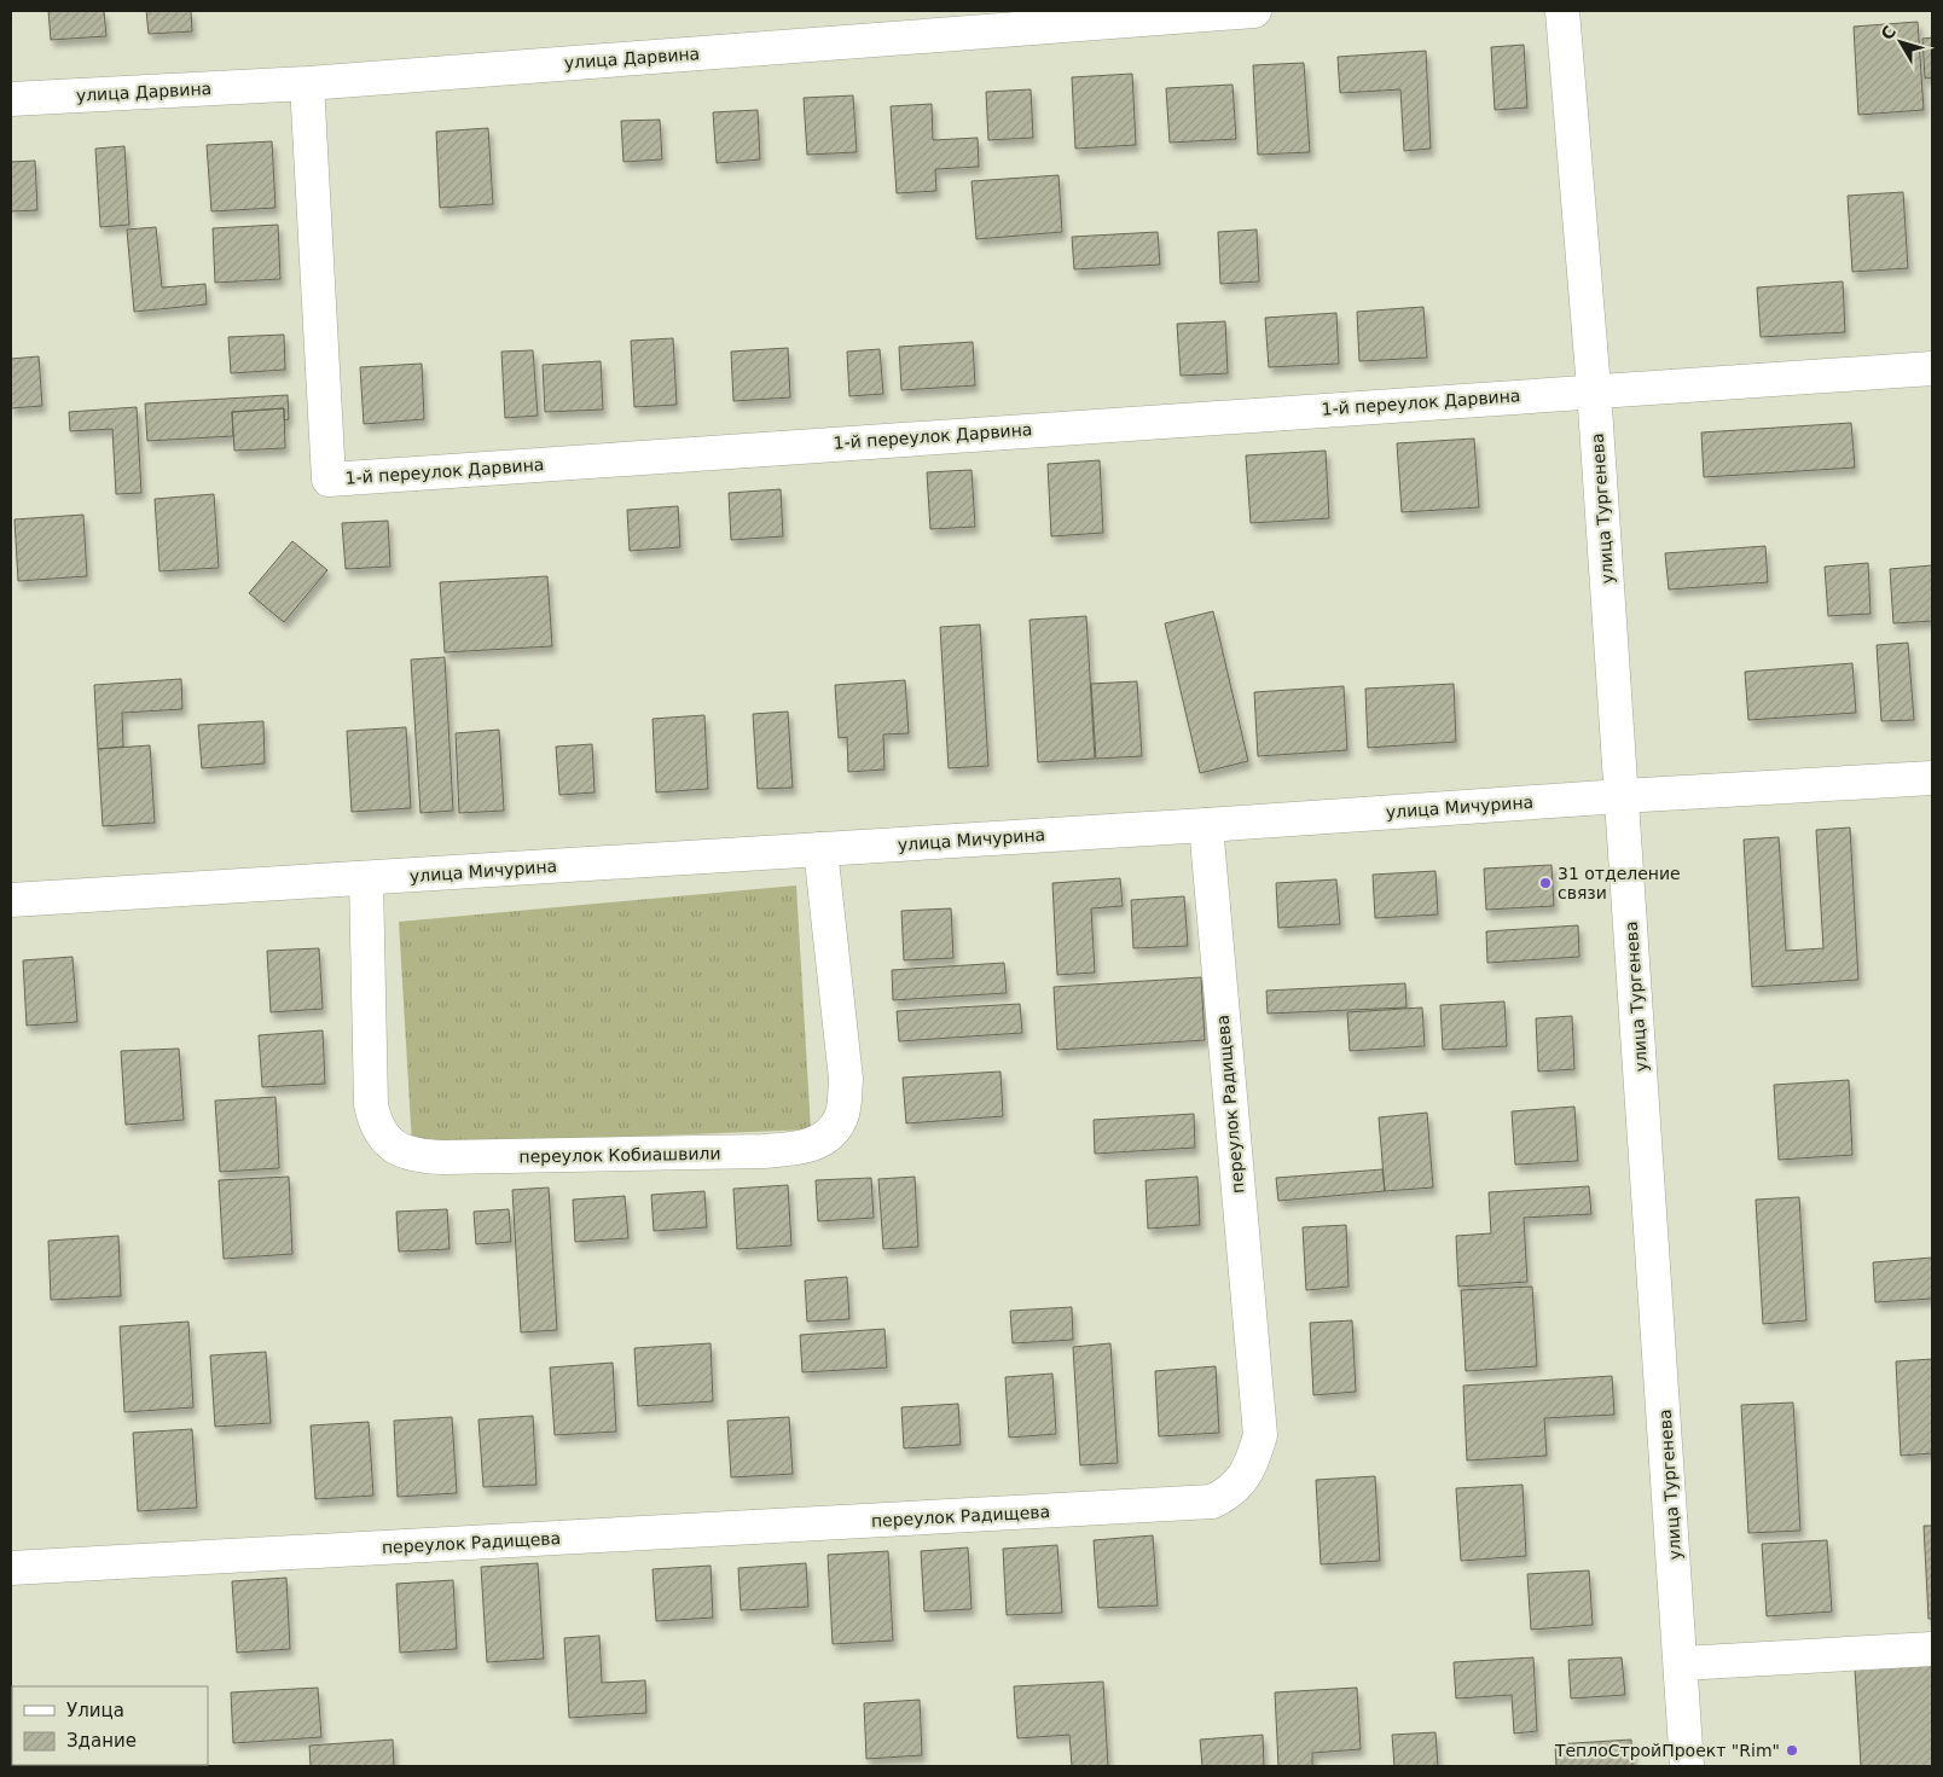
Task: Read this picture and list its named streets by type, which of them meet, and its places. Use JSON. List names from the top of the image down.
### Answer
{
  "streets": {
    "street": [
      "улица Дарвина",
      "1-й переулок Дарвина",
      "улица Тургенева",
      "улица Мичурина",
      "переулок Радищева",
      "переулок Кобиашвили"
    ]
  },
  "crossings": [
    ["улица Дарвина", "1-й переулок Дарвина"],
    ["1-й переулок Дарвина", "улица Тургенева"],
    ["улица Тургенева", "улица Мичурина"],
    ["улица Мичурина", "переулок Радищева"],
    ["улица Мичурина", "переулок Кобиашвили"]
  ],
  "places": ["31 отделение связи", "ТеплоСтройПроект \"Rim\""],
  "legend": ["Улица", "Здание"],
  "north": "top left"
}
